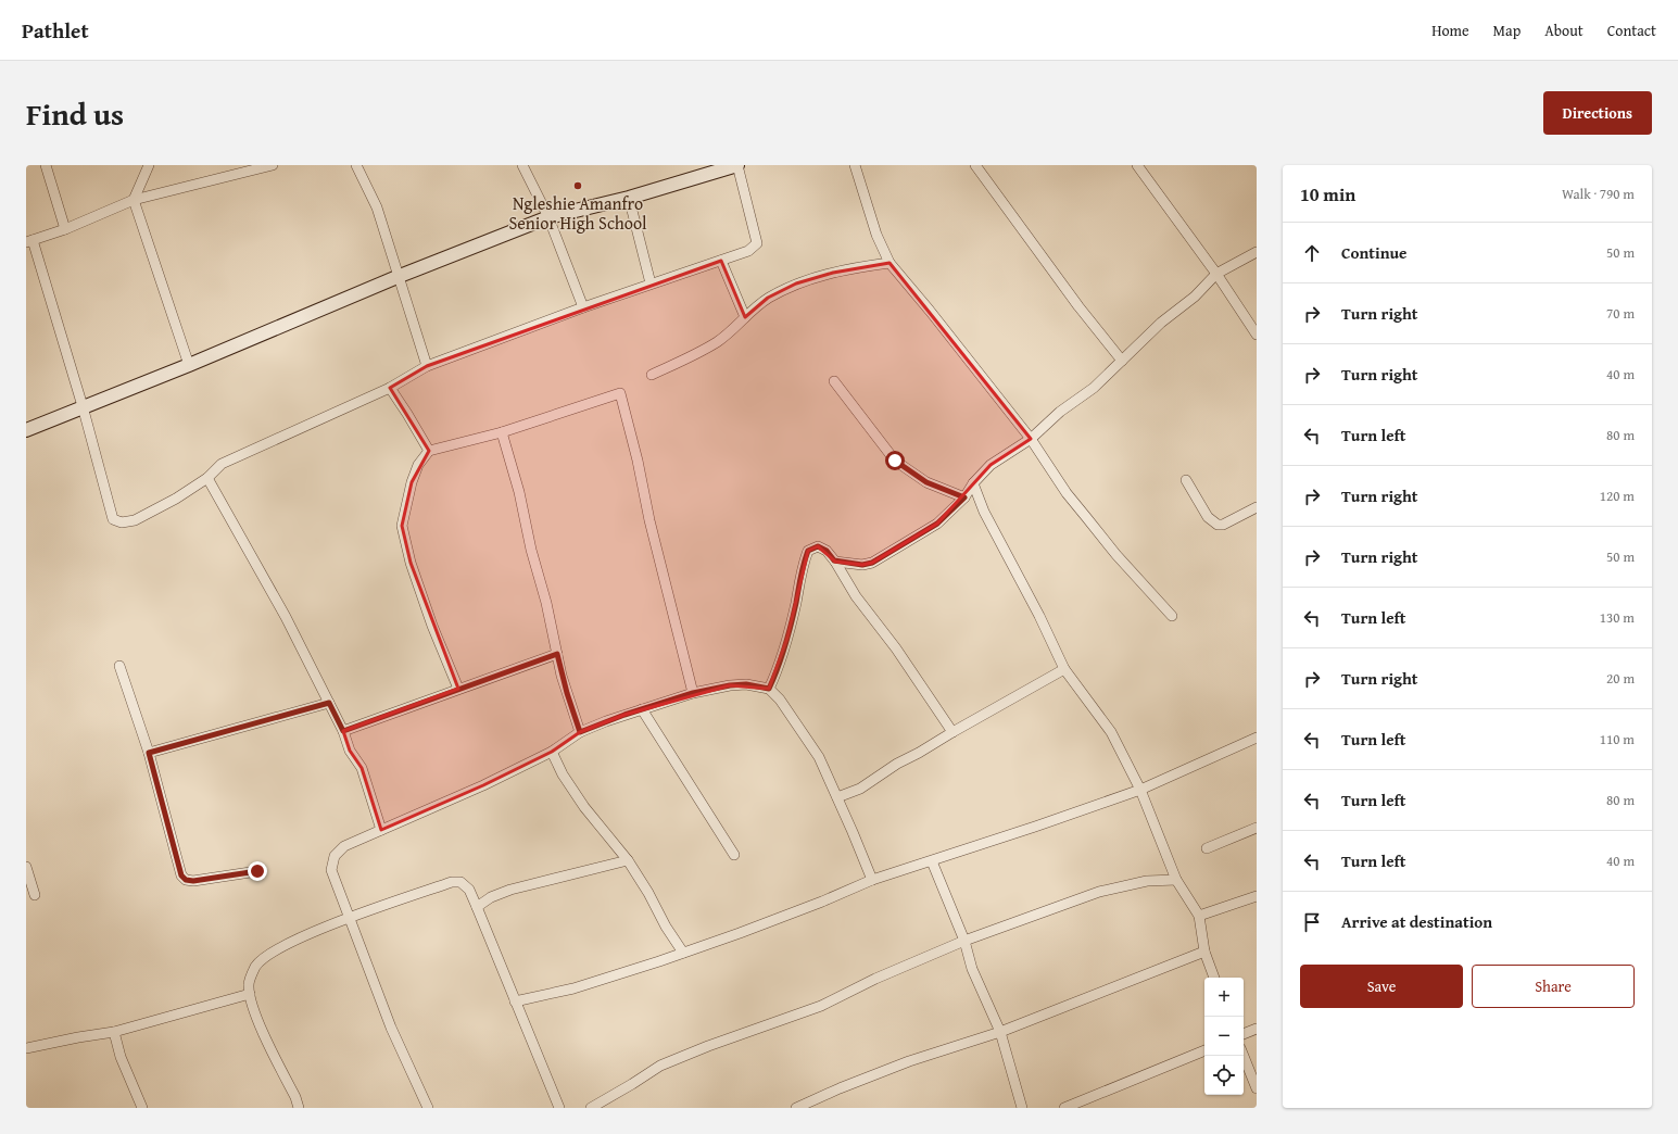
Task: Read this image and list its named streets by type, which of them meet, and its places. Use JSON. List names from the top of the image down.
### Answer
{
  "places": ["Ngleshie Amanfro Senior High School"],
  "page": {
    "header": "Pathlet",
    "nav": [
      "Home",
      "Map",
      "About",
      "Contact"
    ],
    "title": "Find us",
    "buttons": [
      "Directions",
      ["Save", "Share"]
    ],
    "heading": ["10 min", "Walk · 790 m"],
    "list": [
      ["Continue", "50 m"],
      ["Turn right", "70 m"],
      ["Turn right", "40 m"],
      ["Turn left", "80 m"],
      ["Turn right", "120 m"],
      ["Turn right", "50 m"],
      ["Turn left", "130 m"],
      ["Turn right", "20 m"],
      ["Turn left", "110 m"],
      ["Turn left", "80 m"],
      ["Turn left", "40 m"],
      "Arrive at destination"
    ],
    "map_buttons": ["+", "−"]
  }
}
